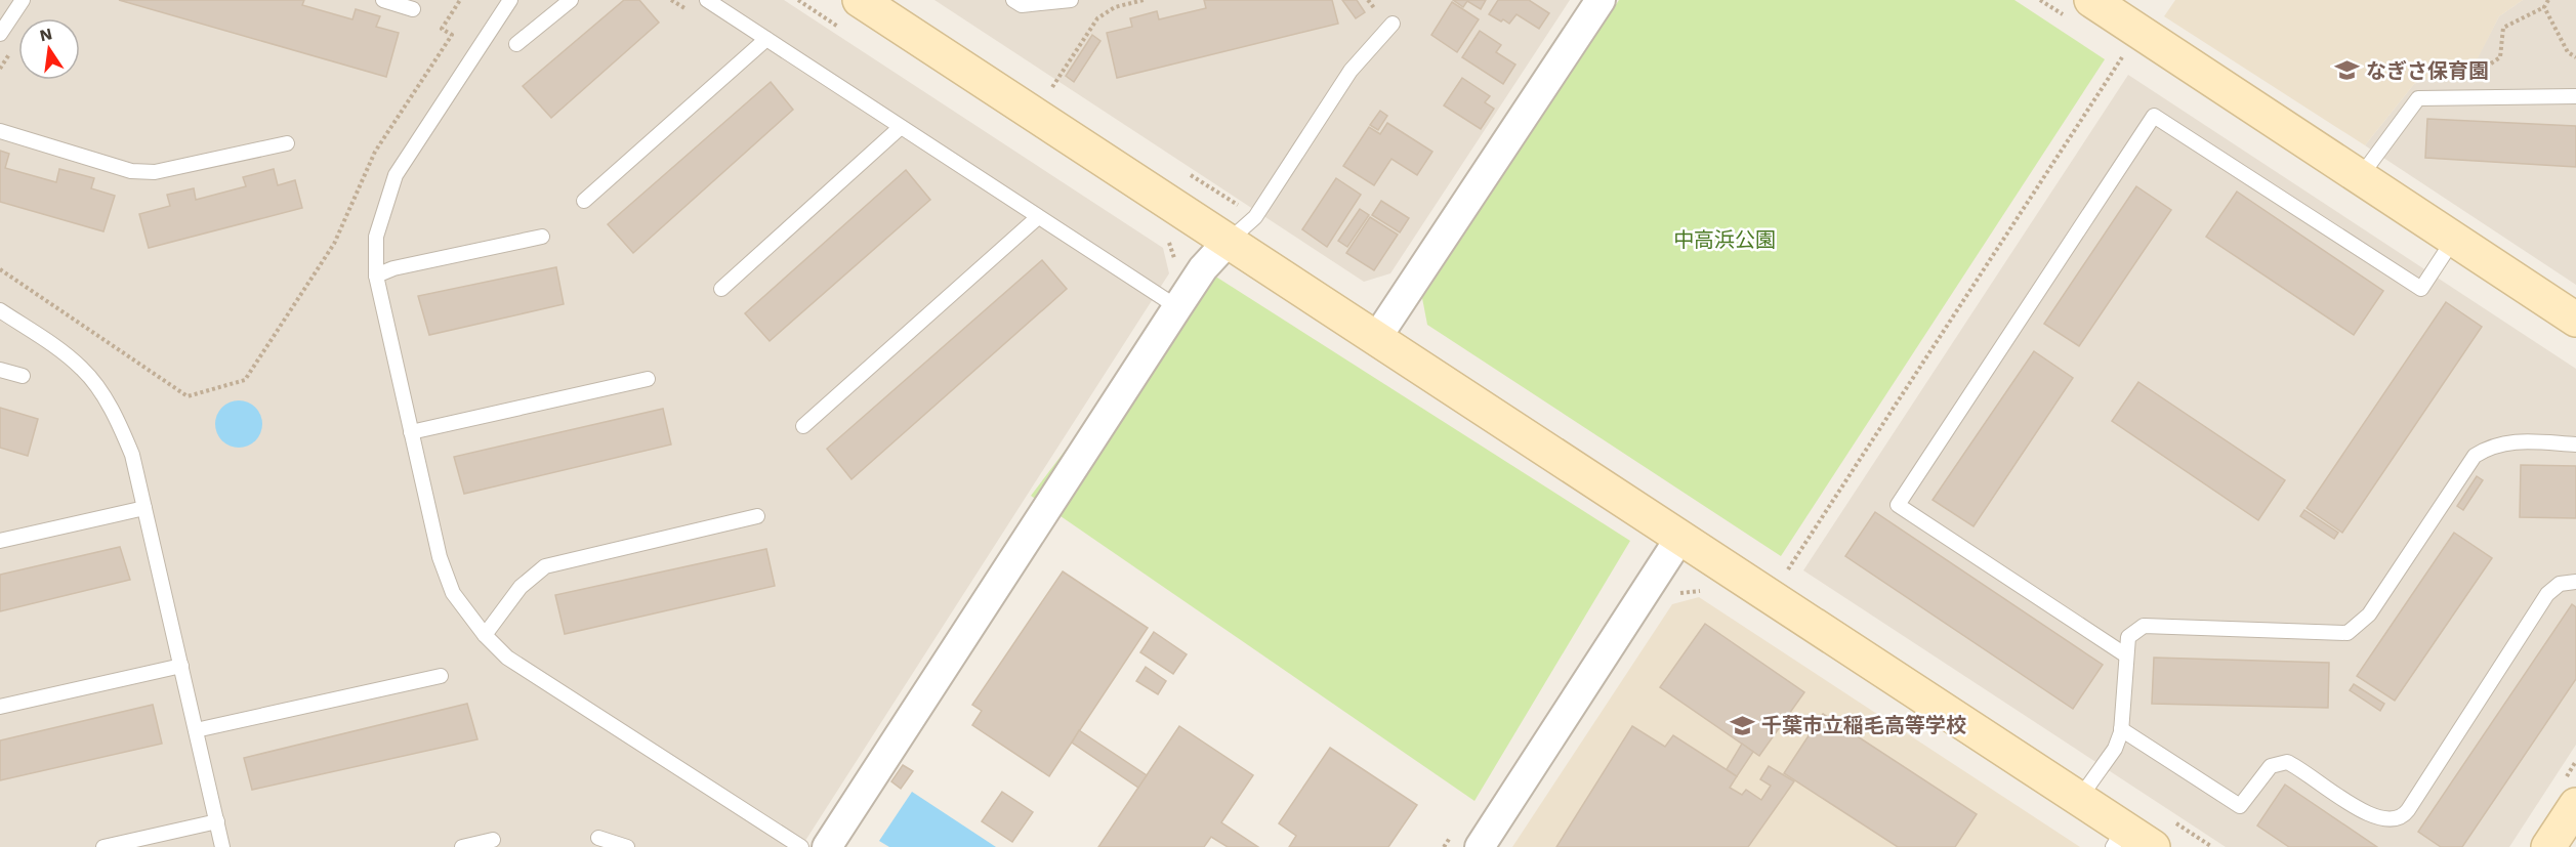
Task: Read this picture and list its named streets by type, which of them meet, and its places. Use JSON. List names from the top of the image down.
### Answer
{
  "parks": ["中高浜公園"],
  "places": {
    "school or university": ["なぎさ保育園", "千葉市立稲毛高等学校"]
  },
  "north": "top"
}
